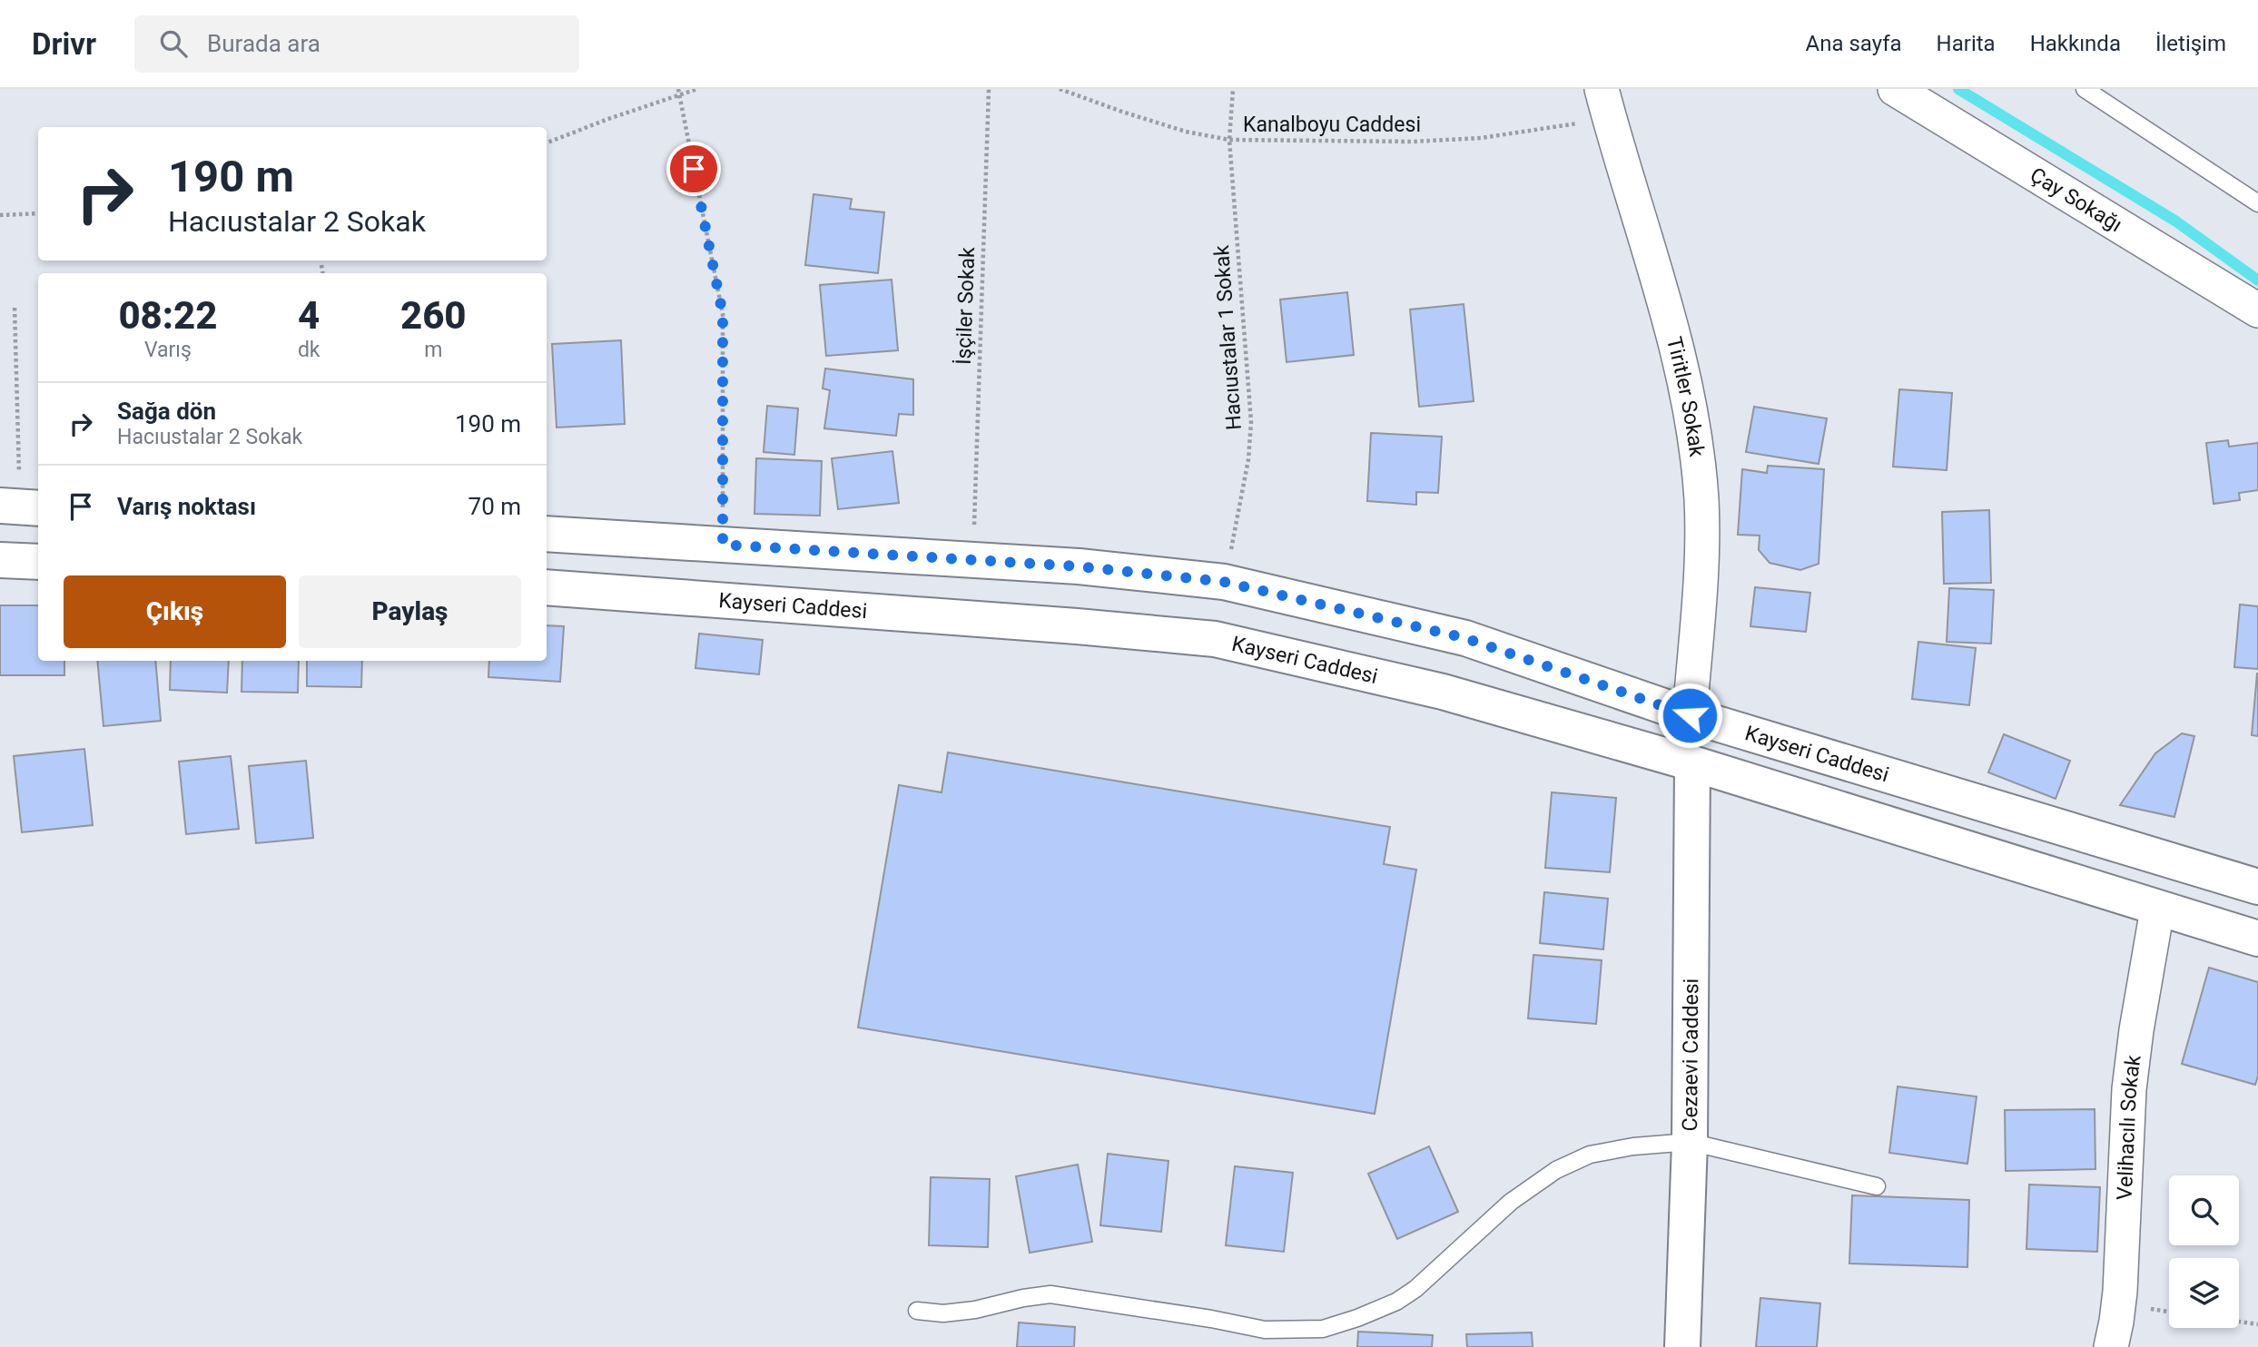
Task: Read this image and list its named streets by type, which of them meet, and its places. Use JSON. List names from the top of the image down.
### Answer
{
  "streets": {
    "main road": ["Kayseri Caddesi", "Cezaevi Caddesi"],
    "street": ["Çay Sokağı", "Tiritler Sokak", "Velihacılı Sokak"],
    "path": ["Kanalboyu Caddesi", "İşçiler Sokak", "Hacıustalar 1 Sokak"]
  },
  "crossings": [
    ["Kanalboyu Caddesi", "Hacıustalar 1 Sokak"],
    ["Kanalboyu Caddesi", "Tiritler Sokak"],
    ["Hacıustalar 1 Sokak", "Kayseri Caddesi"],
    ["Tiritler Sokak", "Kayseri Caddesi"],
    ["Kayseri Caddesi", "Cezaevi Caddesi"],
    ["Kayseri Caddesi", "Velihacılı Sokak"]
  ],
  "page": {
    "header": "Drivr",
    "search": "Burada ara",
    "nav": [
      "Ana sayfa",
      "Harita",
      "Hakkında",
      "İletişim"
    ],
    "turn": ["190 m", "Hacıustalar 2 Sokak"],
    "eta": [
      "08:22",
      "Varış",
      "4",
      "dk",
      "260",
      "m"
    ],
    "list": [
      {
        "name": "Sağa dön",
        "note": "Hacıustalar 2 Sokak",
        "value": "190 m"
      },
      {
        "name": "Varış noktası",
        "value": "70 m"
      }
    ],
    "buttons": ["Çıkış", "Paylaş"]
  }
}
